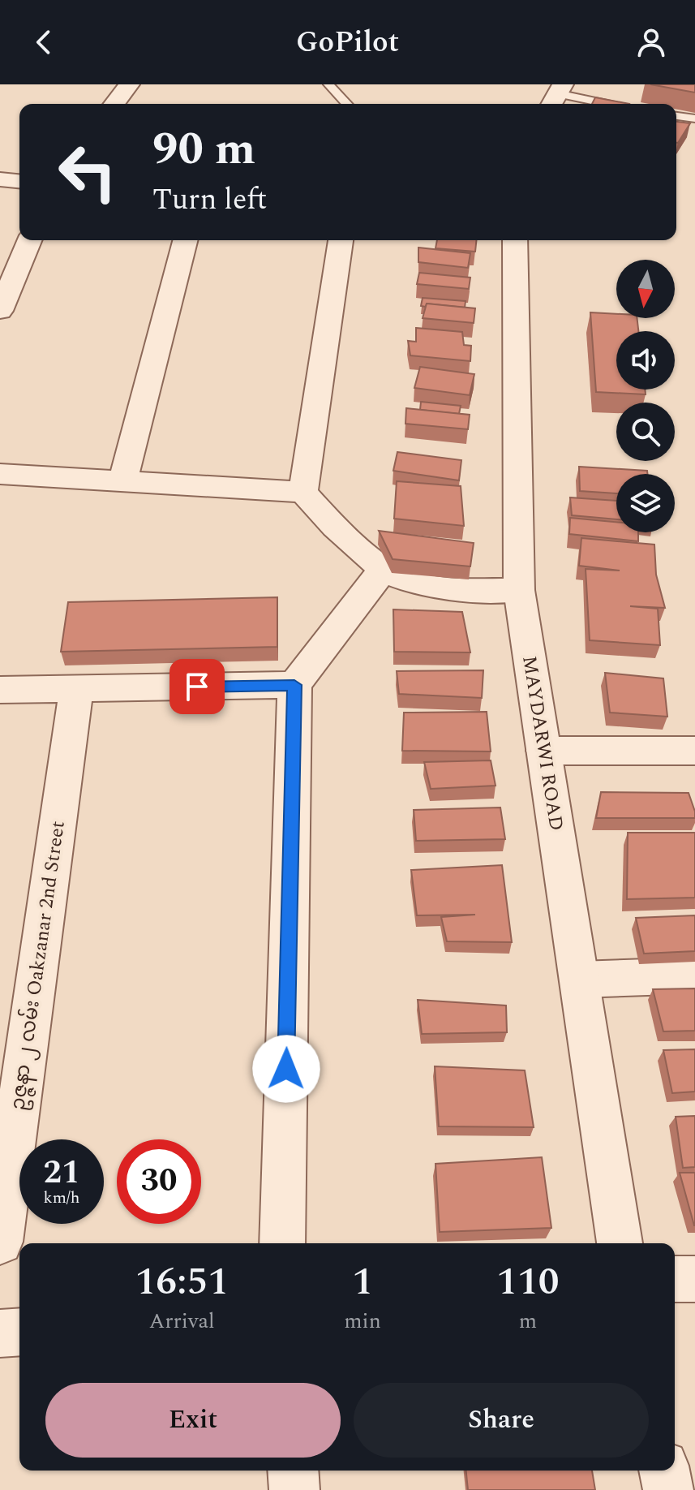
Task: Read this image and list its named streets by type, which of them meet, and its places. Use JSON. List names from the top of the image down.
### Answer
{
  "streets": {
    "street": ["MAYDARWI ROAD", "ဥဇ္ဇနာ ၂ လမ်း Oakzanar 2nd Street"]
  },
  "north": "bottom",
  "page": {
    "header": "GoPilot",
    "turn": ["90 m", "Turn left"],
    "speed": "21 km/h",
    "limit": "30",
    "eta": [
      "16:51",
      "Arrival",
      "1",
      "min",
      "110",
      "m"
    ],
    "buttons": ["Exit", "Share"]
  }
}
